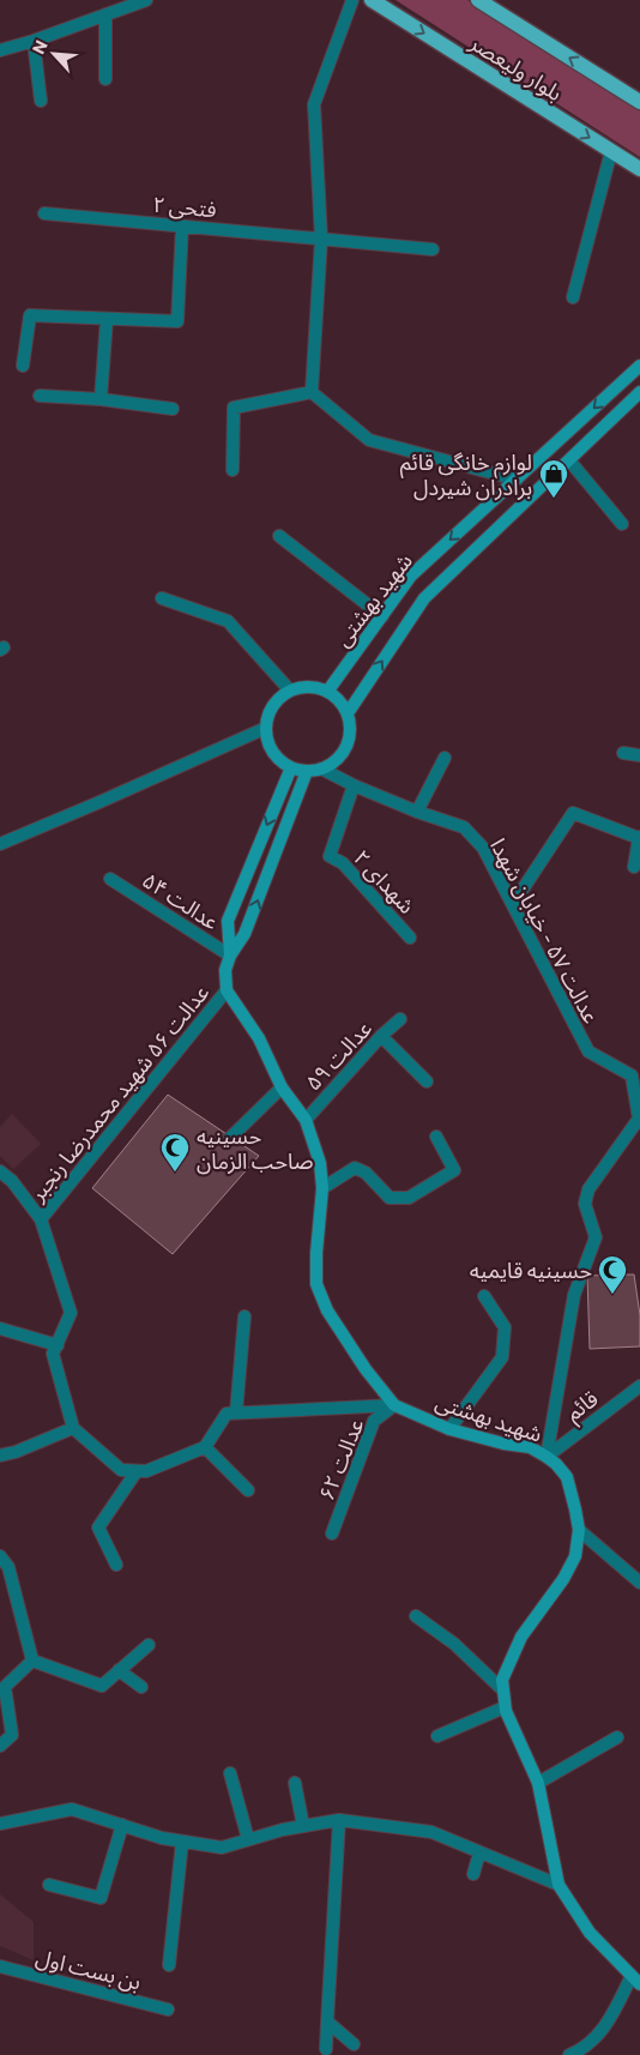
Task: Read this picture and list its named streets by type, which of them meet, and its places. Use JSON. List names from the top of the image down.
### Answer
{
  "streets": {
    "main road": ["بلوار ولیعصر", "شهید بهشتی"],
    "street": [
      "فتحی ۲",
      "شهدای ۲",
      "عدالت ۵۴",
      "عدالت ۵۷ - خیابان شهدا",
      "عدالت ۵۹",
      "عدالت ۵۶ شهید محمدرضا رنجبر",
      "قائم",
      "عدالت ۶۲",
      "بن بست اول"
    ]
  },
  "crossings": [
    ["شهید بهشتی", "عدالت ۵۷ - خیابان شهدا"],
    ["شهید بهشتی", "عدالت ۵۹"],
    ["شهید بهشتی", "عدالت ۵۶ شهید محمدرضا رنجبر"],
    ["شهید بهشتی", "قائم"],
    ["شهید بهشتی", "عدالت ۶۲"],
    ["شهدای ۲", "عدالت ۵۷ - خیابان شهدا"]
  ],
  "places": {
    "shop": ["لوازم خانگی قائم برادران شیردل"],
    "mosque": ["حسینیه صاحب الزمان", "حسینیه قایمیه"]
  },
  "north": "top left"
}
